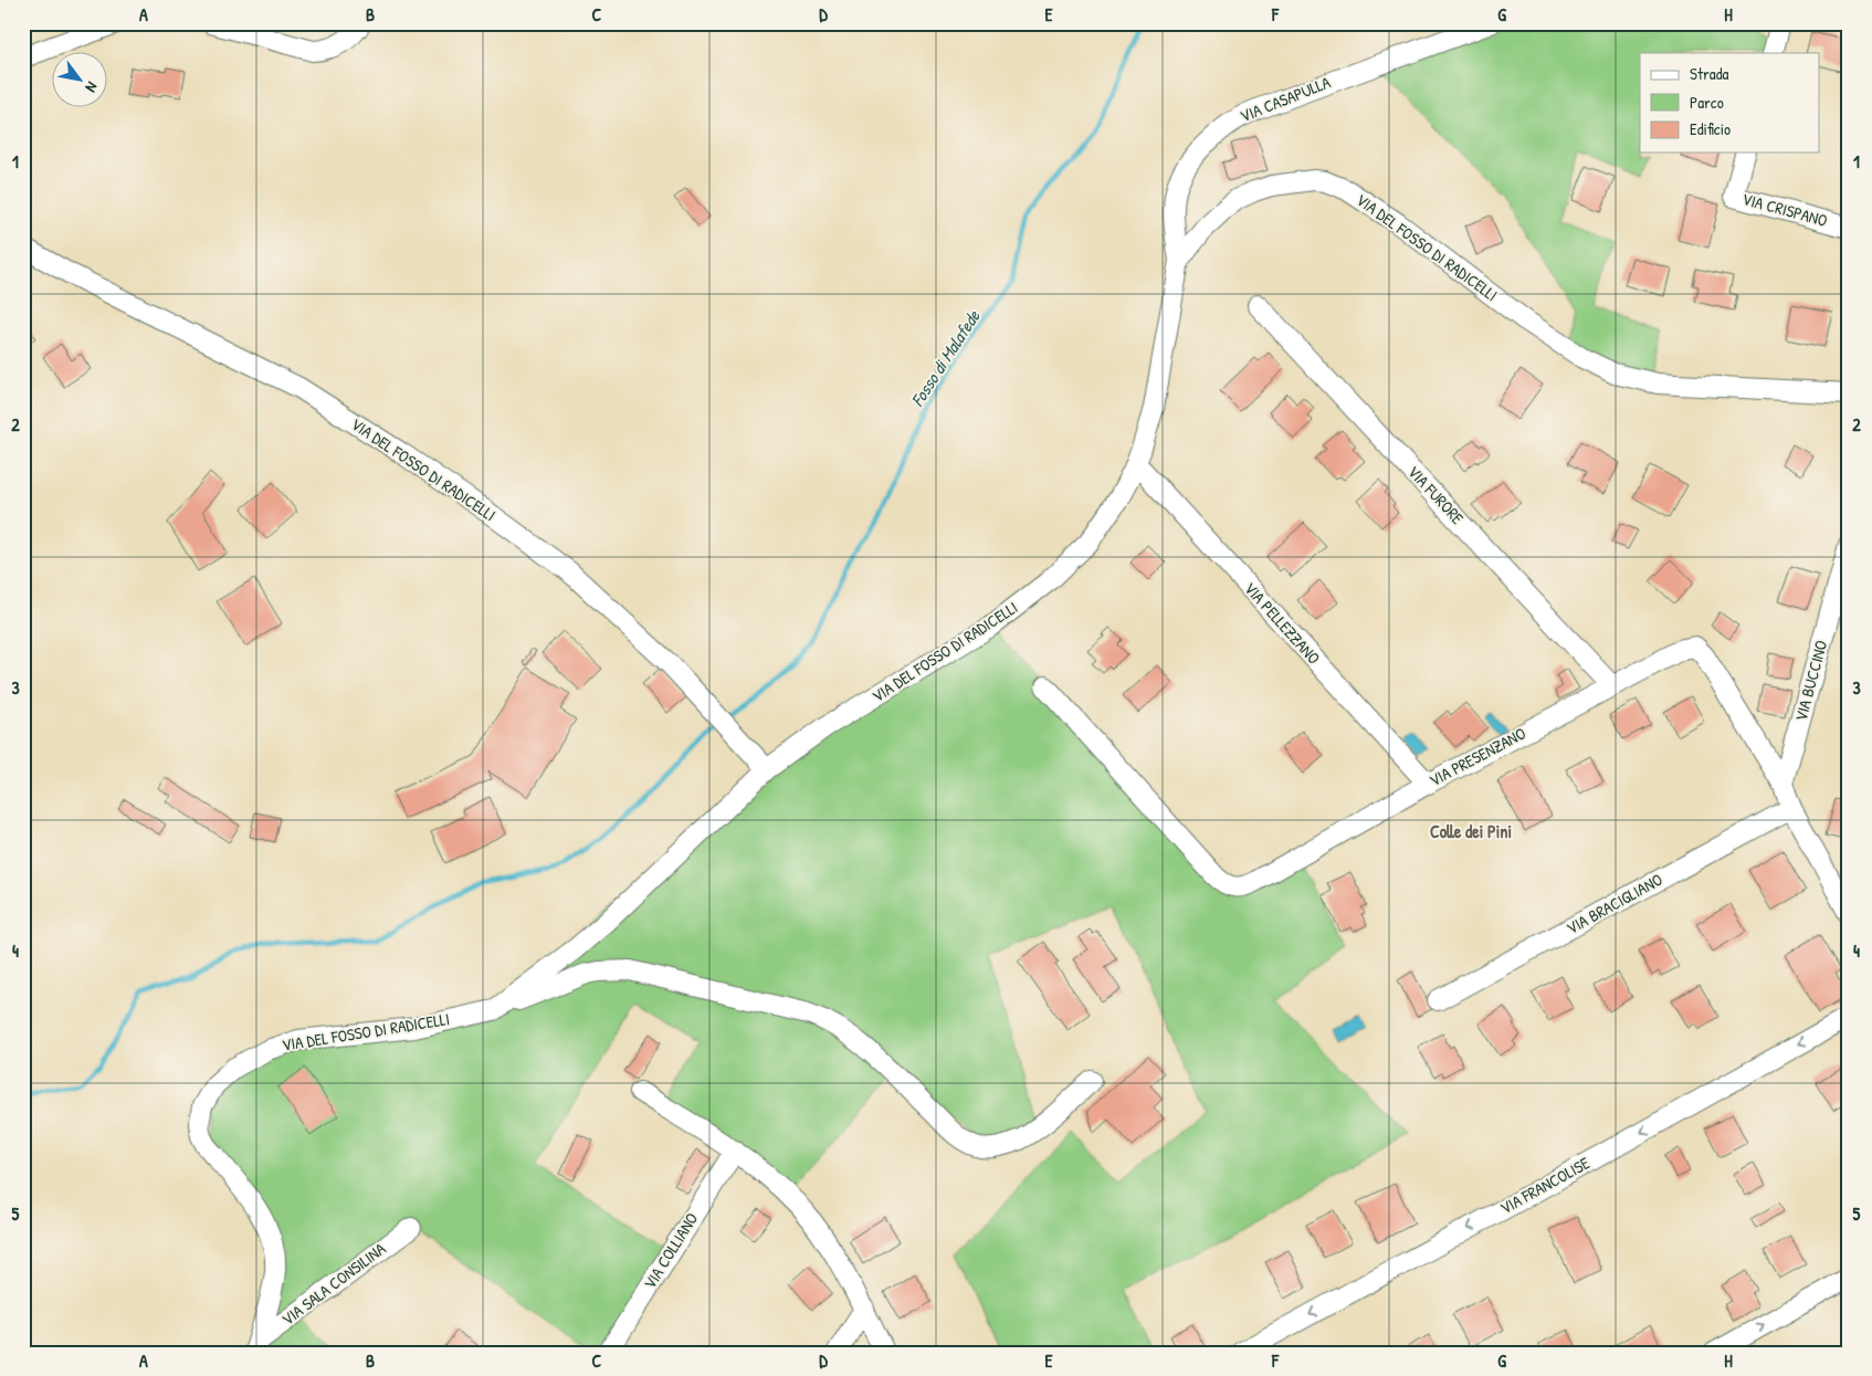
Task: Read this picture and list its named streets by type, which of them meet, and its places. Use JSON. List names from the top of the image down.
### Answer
{
  "streets": {
    "street": [
      "VIA CASAPULLA",
      "VIA CRISPANO",
      "VIA DEL FOSSO DI RADICELLI",
      "VIA FURORE",
      "VIA PELLEZZANO",
      "VIA BUCCINO",
      "VIA PRESENZANO",
      "VIA BRACIGLIANO",
      "VIA FRANCOLISE",
      "VIA COLLIANO",
      "VIA SALA CONSILINA"
    ]
  },
  "crossings": [
    ["VIA CASAPULLA", "VIA DEL FOSSO DI RADICELLI"],
    ["VIA DEL FOSSO DI RADICELLI", "VIA PELLEZZANO"],
    ["VIA DEL FOSSO DI RADICELLI", "VIA SALA CONSILINA"],
    ["VIA FURORE", "VIA PRESENZANO"],
    ["VIA PELLEZZANO", "VIA PRESENZANO"],
    ["VIA BUCCINO", "VIA PRESENZANO"],
    ["VIA PRESENZANO", "VIA BRACIGLIANO"]
  ],
  "one_way": ["VIA FRANCOLISE"],
  "districts": ["Colle dei Pini"],
  "water": ["Fosso di Malafede"],
  "legend": ["Strada", "Parco", "Edificio"],
  "north": "bottom right",
  "grid": {
    "columns": [
      "A",
      "B",
      "C",
      "D",
      "E",
      "F",
      "G",
      "H"
    ],
    "rows": [
      "1",
      "2",
      "3",
      "4",
      "5"
    ]
  }
}
